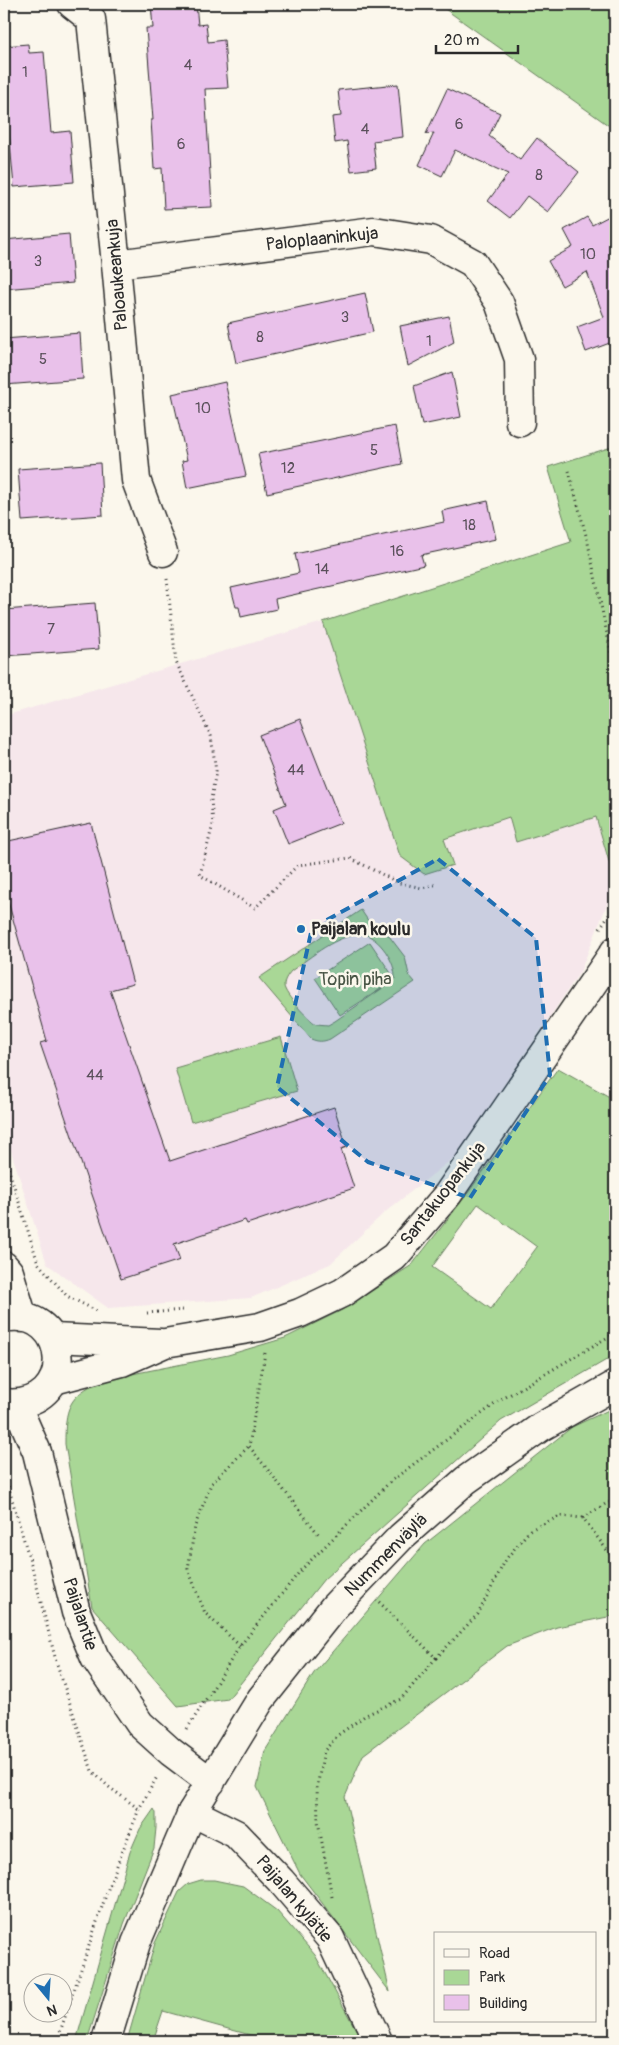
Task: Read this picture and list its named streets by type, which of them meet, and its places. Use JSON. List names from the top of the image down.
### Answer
{
  "streets": {
    "street": [
      "Paloplaaninkuja",
      "Paloaukeankuja",
      "Santakuopankuja",
      "Nummenväylä",
      "Paijalantie",
      "Paijalan kylätie"
    ]
  },
  "crossings": [
    ["Paloplaaninkuja", "Paloaukeankuja"],
    ["Santakuopankuja", "Paijalantie"],
    ["Nummenväylä", "Paijalantie"]
  ],
  "parks": ["Topin piha"],
  "places": ["Paijalan koulu"],
  "house_numbers": [
    "4",
    "1",
    "6",
    "4",
    "6",
    "8",
    "10",
    "3",
    "3",
    "8",
    "1",
    "5",
    "10",
    "5",
    "12",
    "18",
    "16",
    "14",
    "7",
    "44",
    "44"
  ],
  "legend": ["Road", "Park", "Building"],
  "scale_bar": "20 m",
  "north": "bottom"
}
